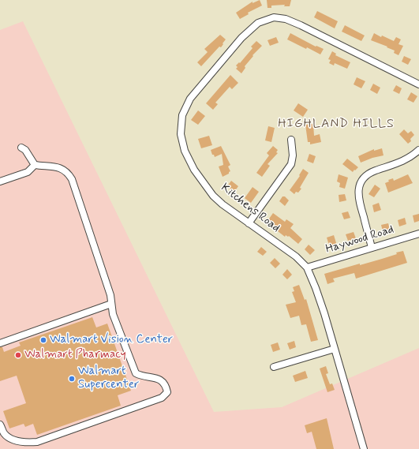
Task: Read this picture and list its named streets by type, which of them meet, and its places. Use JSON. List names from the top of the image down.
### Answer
{
  "streets": {
    "street": ["Kitchens Road", "Haywood Road"]
  },
  "crossings": [
    ["Kitchens Road", "Haywood Road"]
  ],
  "districts": ["HIGHLAND HILLS"],
  "places": ["Walmart Vision Center", "Walmart Pharmacy", "Walmart Supercenter"]
}
